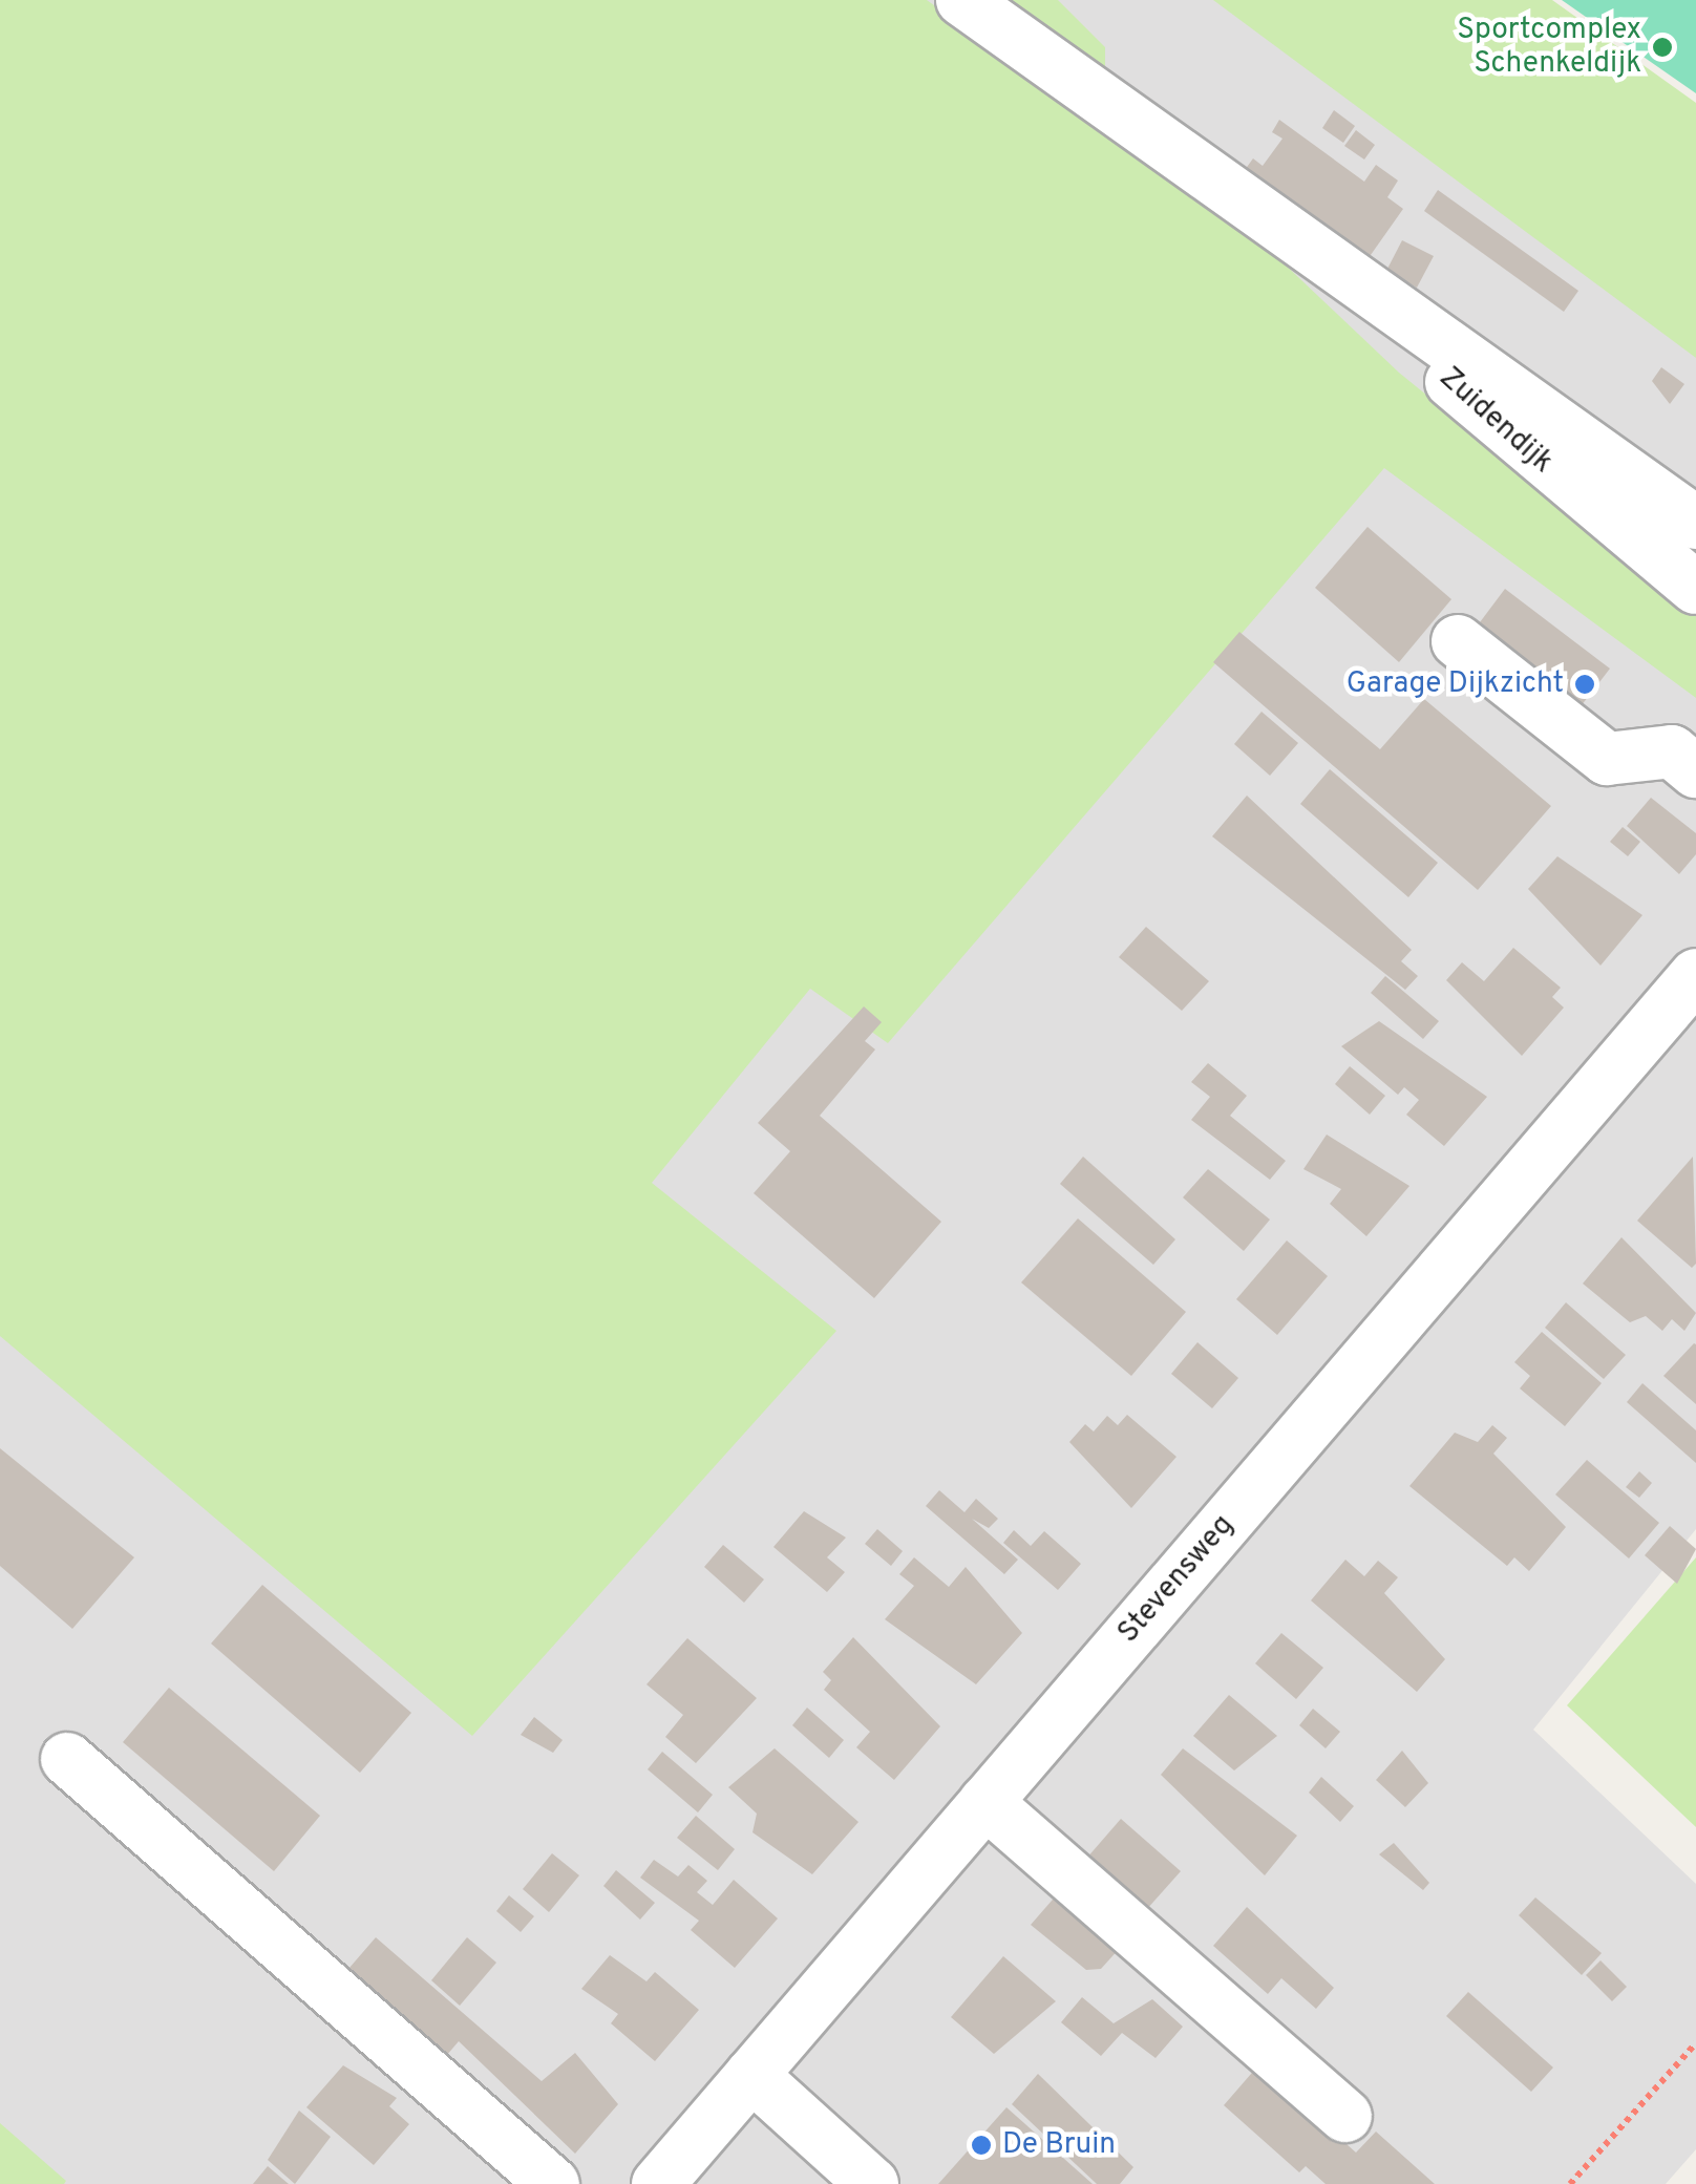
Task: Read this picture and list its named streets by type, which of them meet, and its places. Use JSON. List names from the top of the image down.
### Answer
{
  "streets": {
    "street": ["Zuidendijk", "Stevensweg"]
  },
  "places": ["Sportcomplex Schenkeldijk", "Garage Dijkzicht", "De Bruin"]
}
